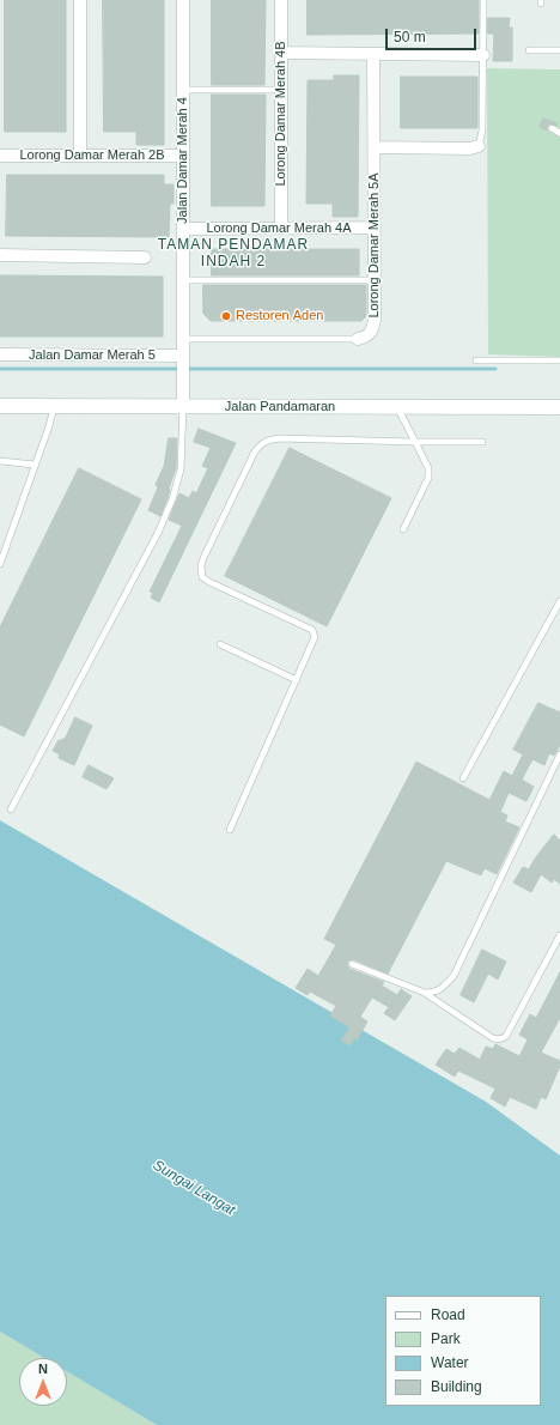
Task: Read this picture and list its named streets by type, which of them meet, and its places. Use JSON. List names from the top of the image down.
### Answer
{
  "streets": {
    "main road": ["Jalan Pandamaran"],
    "street": [
      "Lorong Damar Merah 4B",
      "Lorong Damar Merah 2B",
      "Jalan Damar Merah 4",
      "Lorong Damar Merah 4A",
      "Lorong Damar Merah 5A",
      "Jalan Damar Merah 5"
    ]
  },
  "crossings": [
    ["Lorong Damar Merah 4B", "Lorong Damar Merah 4A"],
    ["Lorong Damar Merah 2B", "Jalan Damar Merah 4"],
    ["Jalan Damar Merah 4", "Lorong Damar Merah 4A"],
    ["Jalan Damar Merah 4", "Lorong Damar Merah 5A"],
    ["Jalan Damar Merah 4", "Jalan Damar Merah 5"],
    ["Jalan Damar Merah 4", "Jalan Pandamaran"],
    ["Lorong Damar Merah 4A", "Lorong Damar Merah 5A"]
  ],
  "districts": ["TAMAN PENDAMAR INDAH 2"],
  "water": ["Sungai Langat"],
  "places": ["Restoren Aden"],
  "legend": [
    "Road",
    "Park",
    "Water",
    "Building"
  ],
  "scale_bar": "50 m",
  "north": "top"
}
